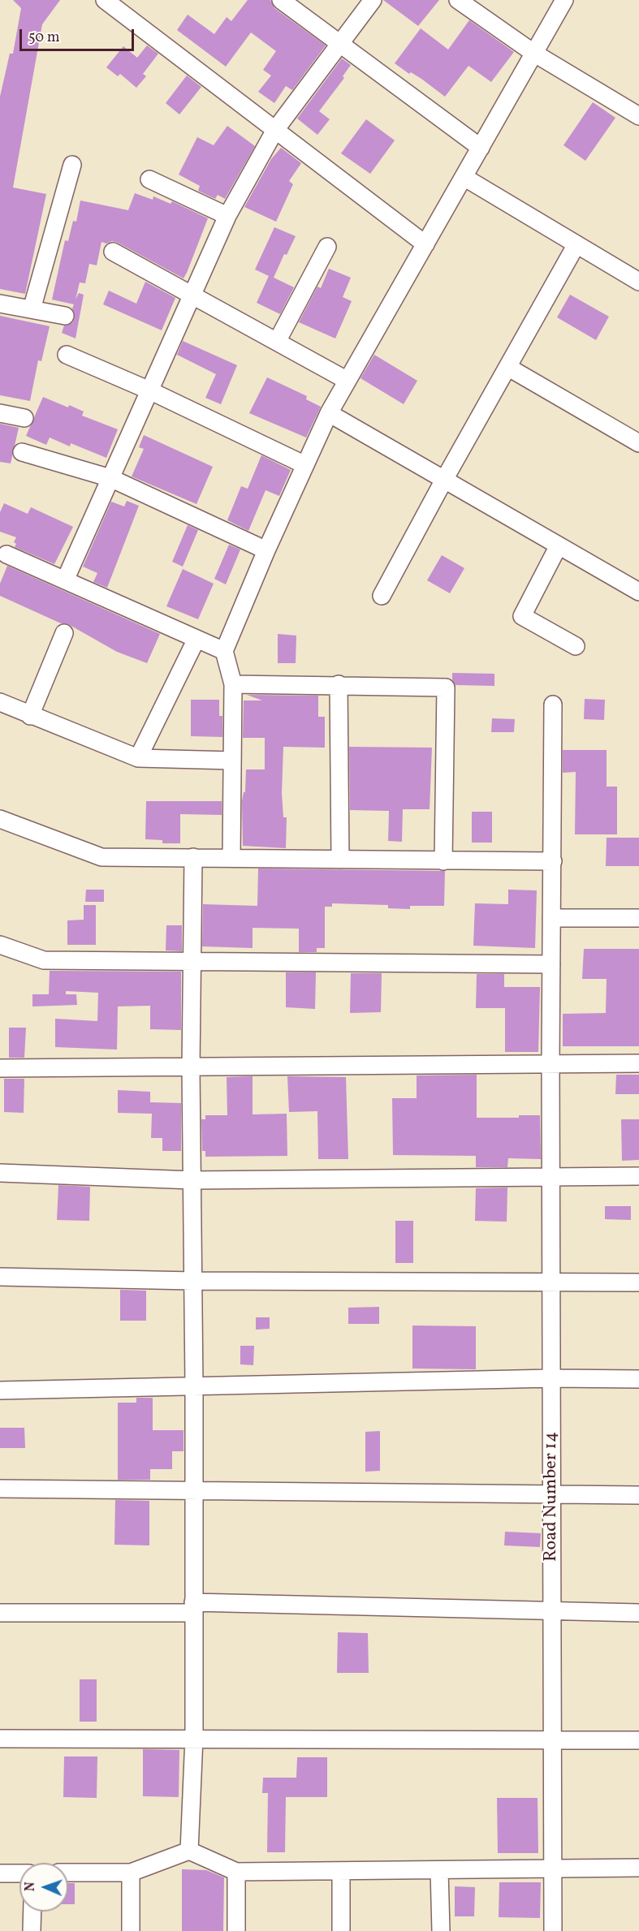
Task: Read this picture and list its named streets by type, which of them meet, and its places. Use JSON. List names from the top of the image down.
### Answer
{
  "streets": {
    "street": ["Road Number 14"]
  },
  "scale_bar": "50 m",
  "north": "left"
}
